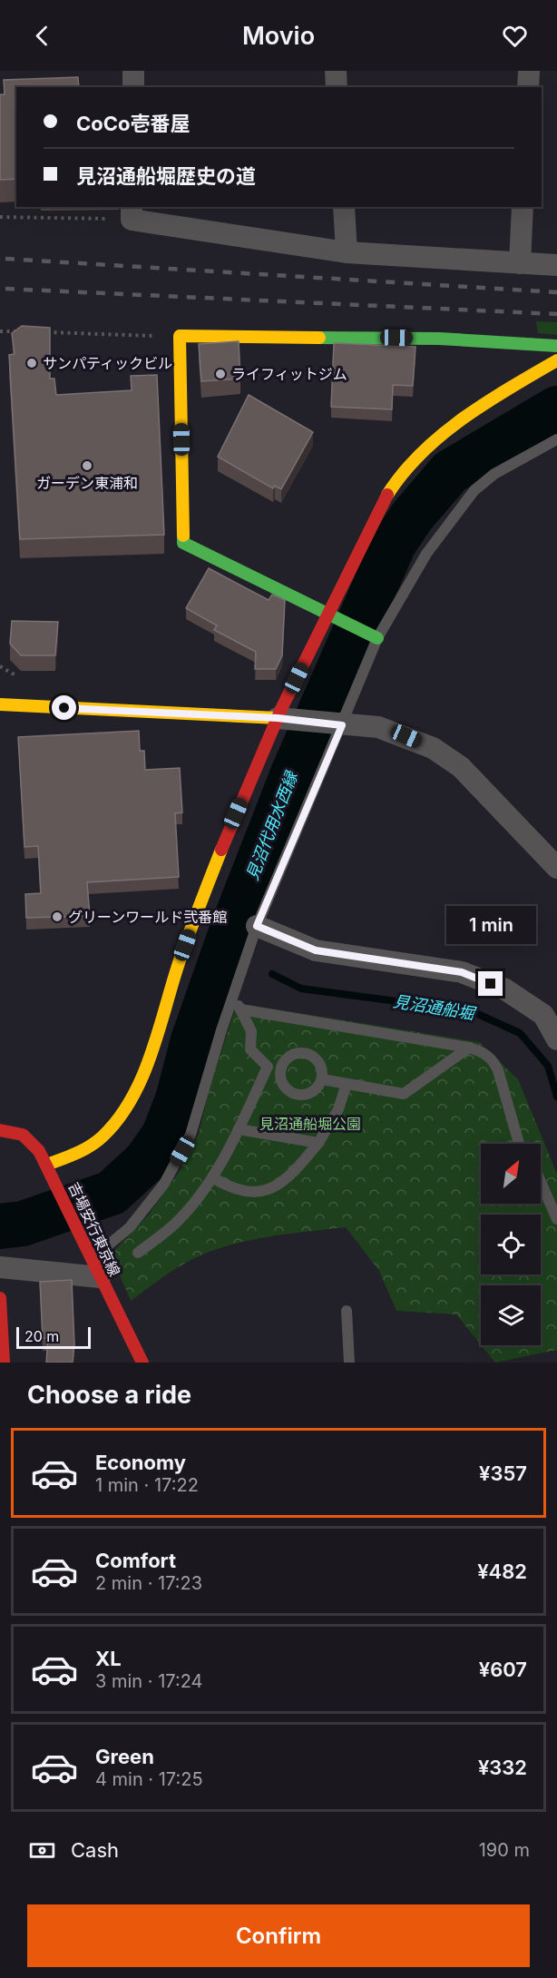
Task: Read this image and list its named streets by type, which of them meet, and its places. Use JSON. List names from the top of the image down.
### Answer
{
  "streets": {
    "street": ["吉場安行東京線"]
  },
  "water": ["見沼代用水西縁", "見沼通船堀"],
  "parks": ["見沼通船堀公園"],
  "places": [
    "サンパティックビル",
    "ライフィットジム",
    "ガーデン東浦和",
    "グリーンワールド弐番館"
  ],
  "scale_bar": "20 m",
  "north": "top right",
  "page": {
    "header": "Movio",
    "banner": ["CoCo壱番屋", "見沼通船堀歴史の道"],
    "bubble": "1 min",
    "scale": "20 m",
    "heading": "Choose a ride",
    "list": [
      {
        "name": "Economy",
        "note": "1 min · 17:22",
        "value": "¥357"
      },
      {
        "name": "Comfort",
        "note": "2 min · 17:23",
        "value": "¥482"
      },
      {
        "name": "XL",
        "note": "3 min · 17:24",
        "value": "¥607"
      },
      {
        "name": "Green",
        "note": "4 min · 17:25",
        "value": "¥332"
      }
    ],
    "pay": ["Cash", "190 m"],
    "buttons": "Confirm"
  }
}
